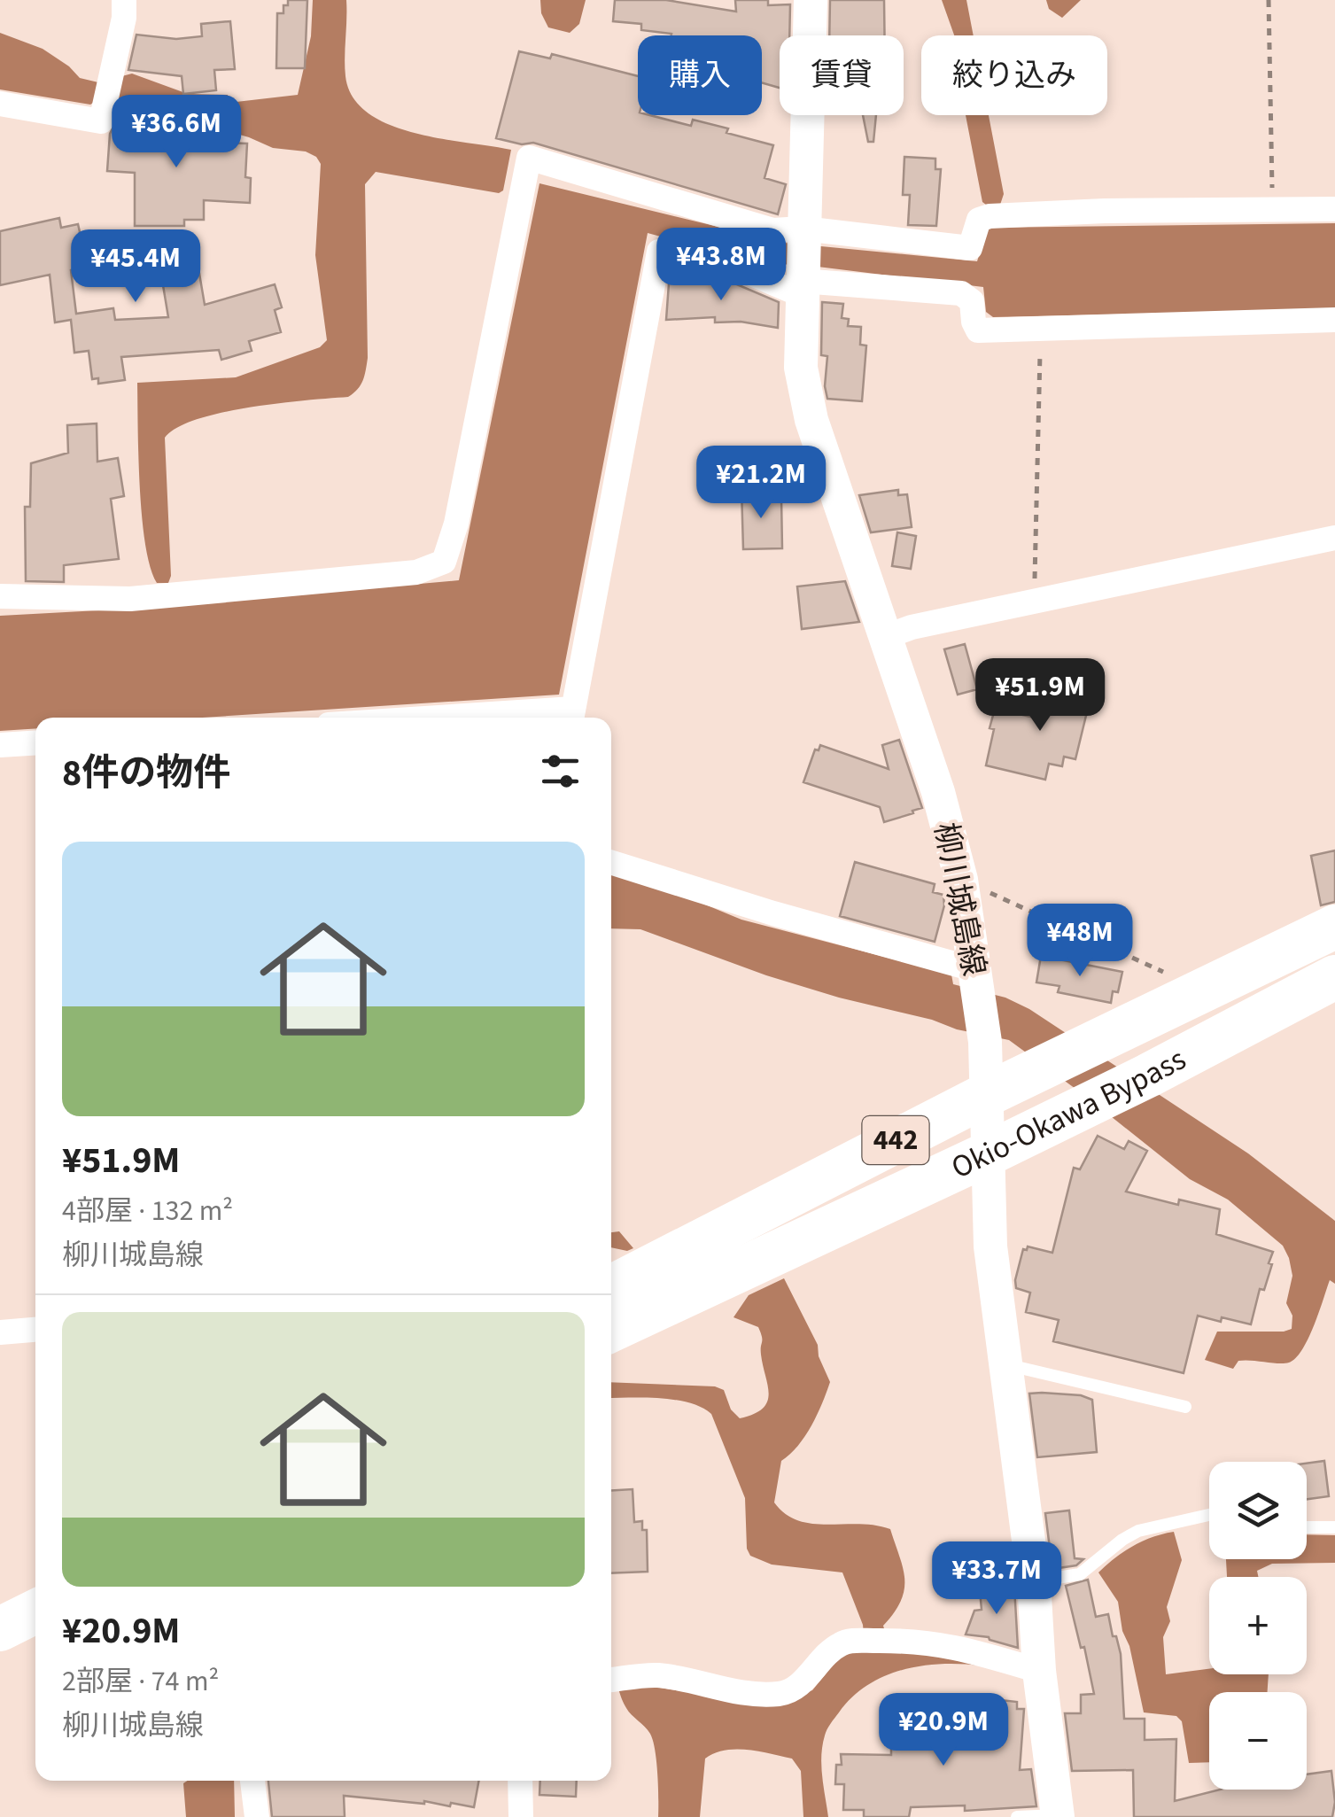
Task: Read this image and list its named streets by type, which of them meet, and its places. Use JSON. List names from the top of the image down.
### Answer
{
  "streets": {
    "highway": ["Okio-Okawa Bypass", "442"],
    "main road": ["柳川城島線"]
  },
  "crossings": [
    ["柳川城島線", "Okio-Okawa Bypass"]
  ],
  "page": {
    "chip": ["購入", "賃貸", "絞り込み"],
    "price": [
      "¥36.6M",
      "¥43.8M",
      "¥45.4M",
      "¥21.2M",
      "¥51.9M",
      "¥48M",
      "¥33.7M",
      "¥20.9M"
    ],
    "heading": "8件の物件",
    "list": [
      {
        "name": "¥51.9M",
        "note": "4部屋 · 132 m² · 柳川城島線"
      },
      {
        "name": "¥20.9M",
        "note": "2部屋 · 74 m² · 柳川城島線"
      }
    ],
    "map_buttons": ["+", "−"]
  }
}
